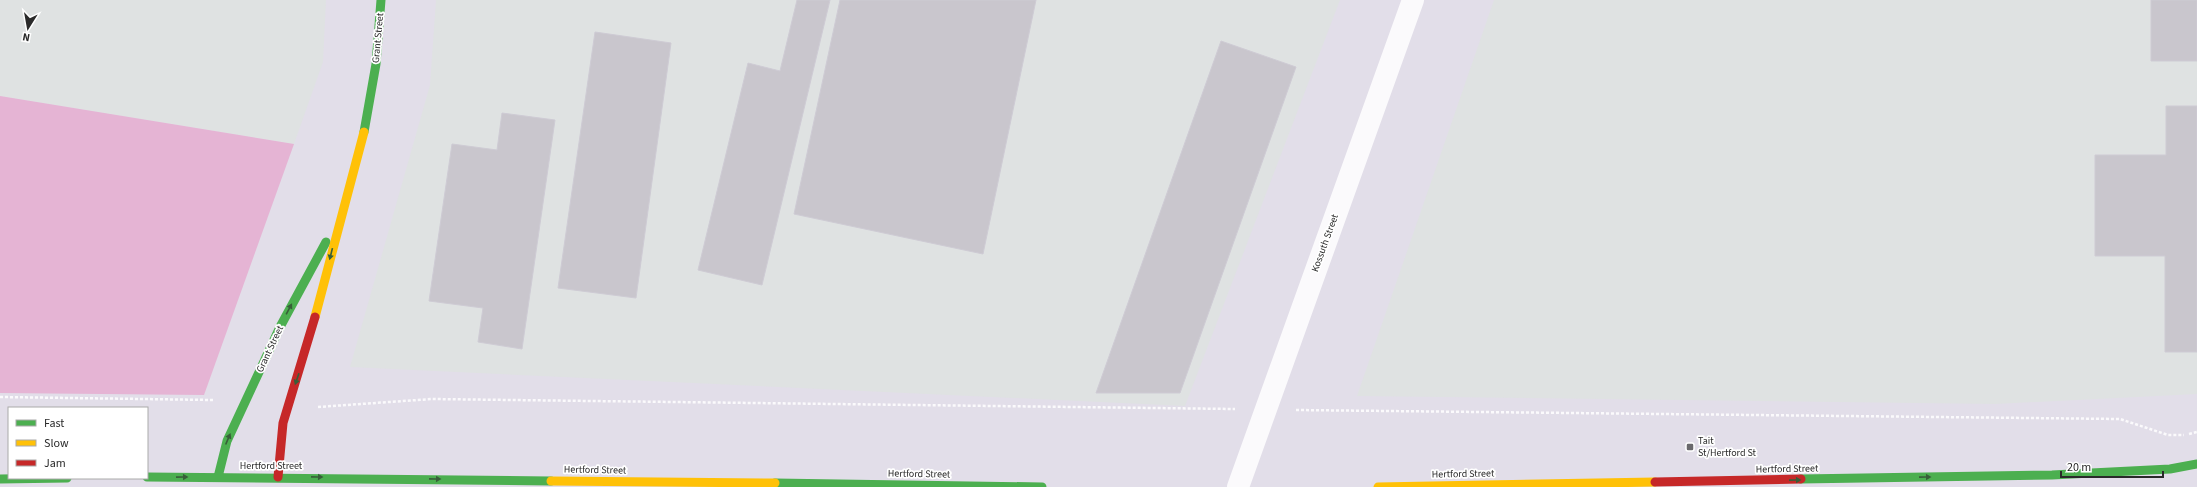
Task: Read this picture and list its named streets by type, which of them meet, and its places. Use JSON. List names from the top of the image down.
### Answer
{
  "streets": {
    "main road": ["Grant Street", "Hertford Street"],
    "street": ["Kossuth Street"]
  },
  "crossings": [
    ["Grant Street", "Hertford Street"]
  ],
  "one_way": ["Hertford Street"],
  "places": {
    "transit": ["Tait St/Hertford St"]
  },
  "legend": ["Fast", "Slow", "Jam"],
  "scale_bar": "20 m",
  "north": "bottom"
}
